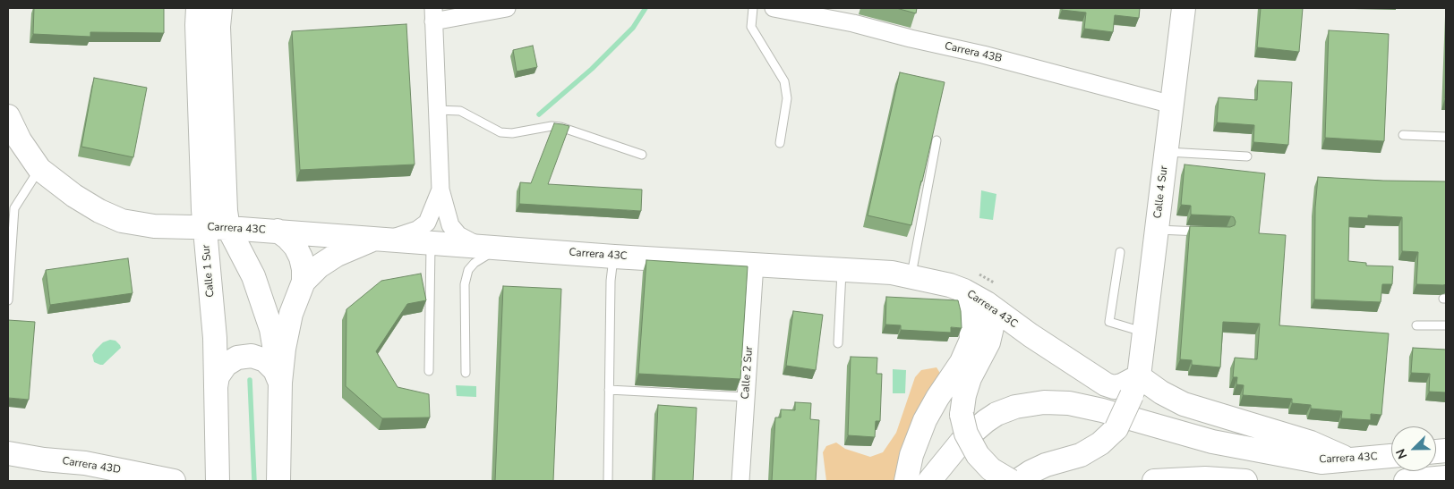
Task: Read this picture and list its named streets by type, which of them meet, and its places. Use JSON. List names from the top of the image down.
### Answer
{
  "streets": {
    "street": [
      "Carrera 43B",
      "Calle 4 Sur",
      "Carrera 43C",
      "Calle 1 Sur",
      "Calle 2 Sur",
      "Carrera 43D"
    ]
  },
  "crossings": [
    ["Carrera 43B", "Calle 4 Sur"],
    ["Calle 4 Sur", "Carrera 43C"],
    ["Carrera 43C", "Calle 1 Sur"],
    ["Carrera 43C", "Calle 2 Sur"]
  ],
  "north": "bottom left"
}
